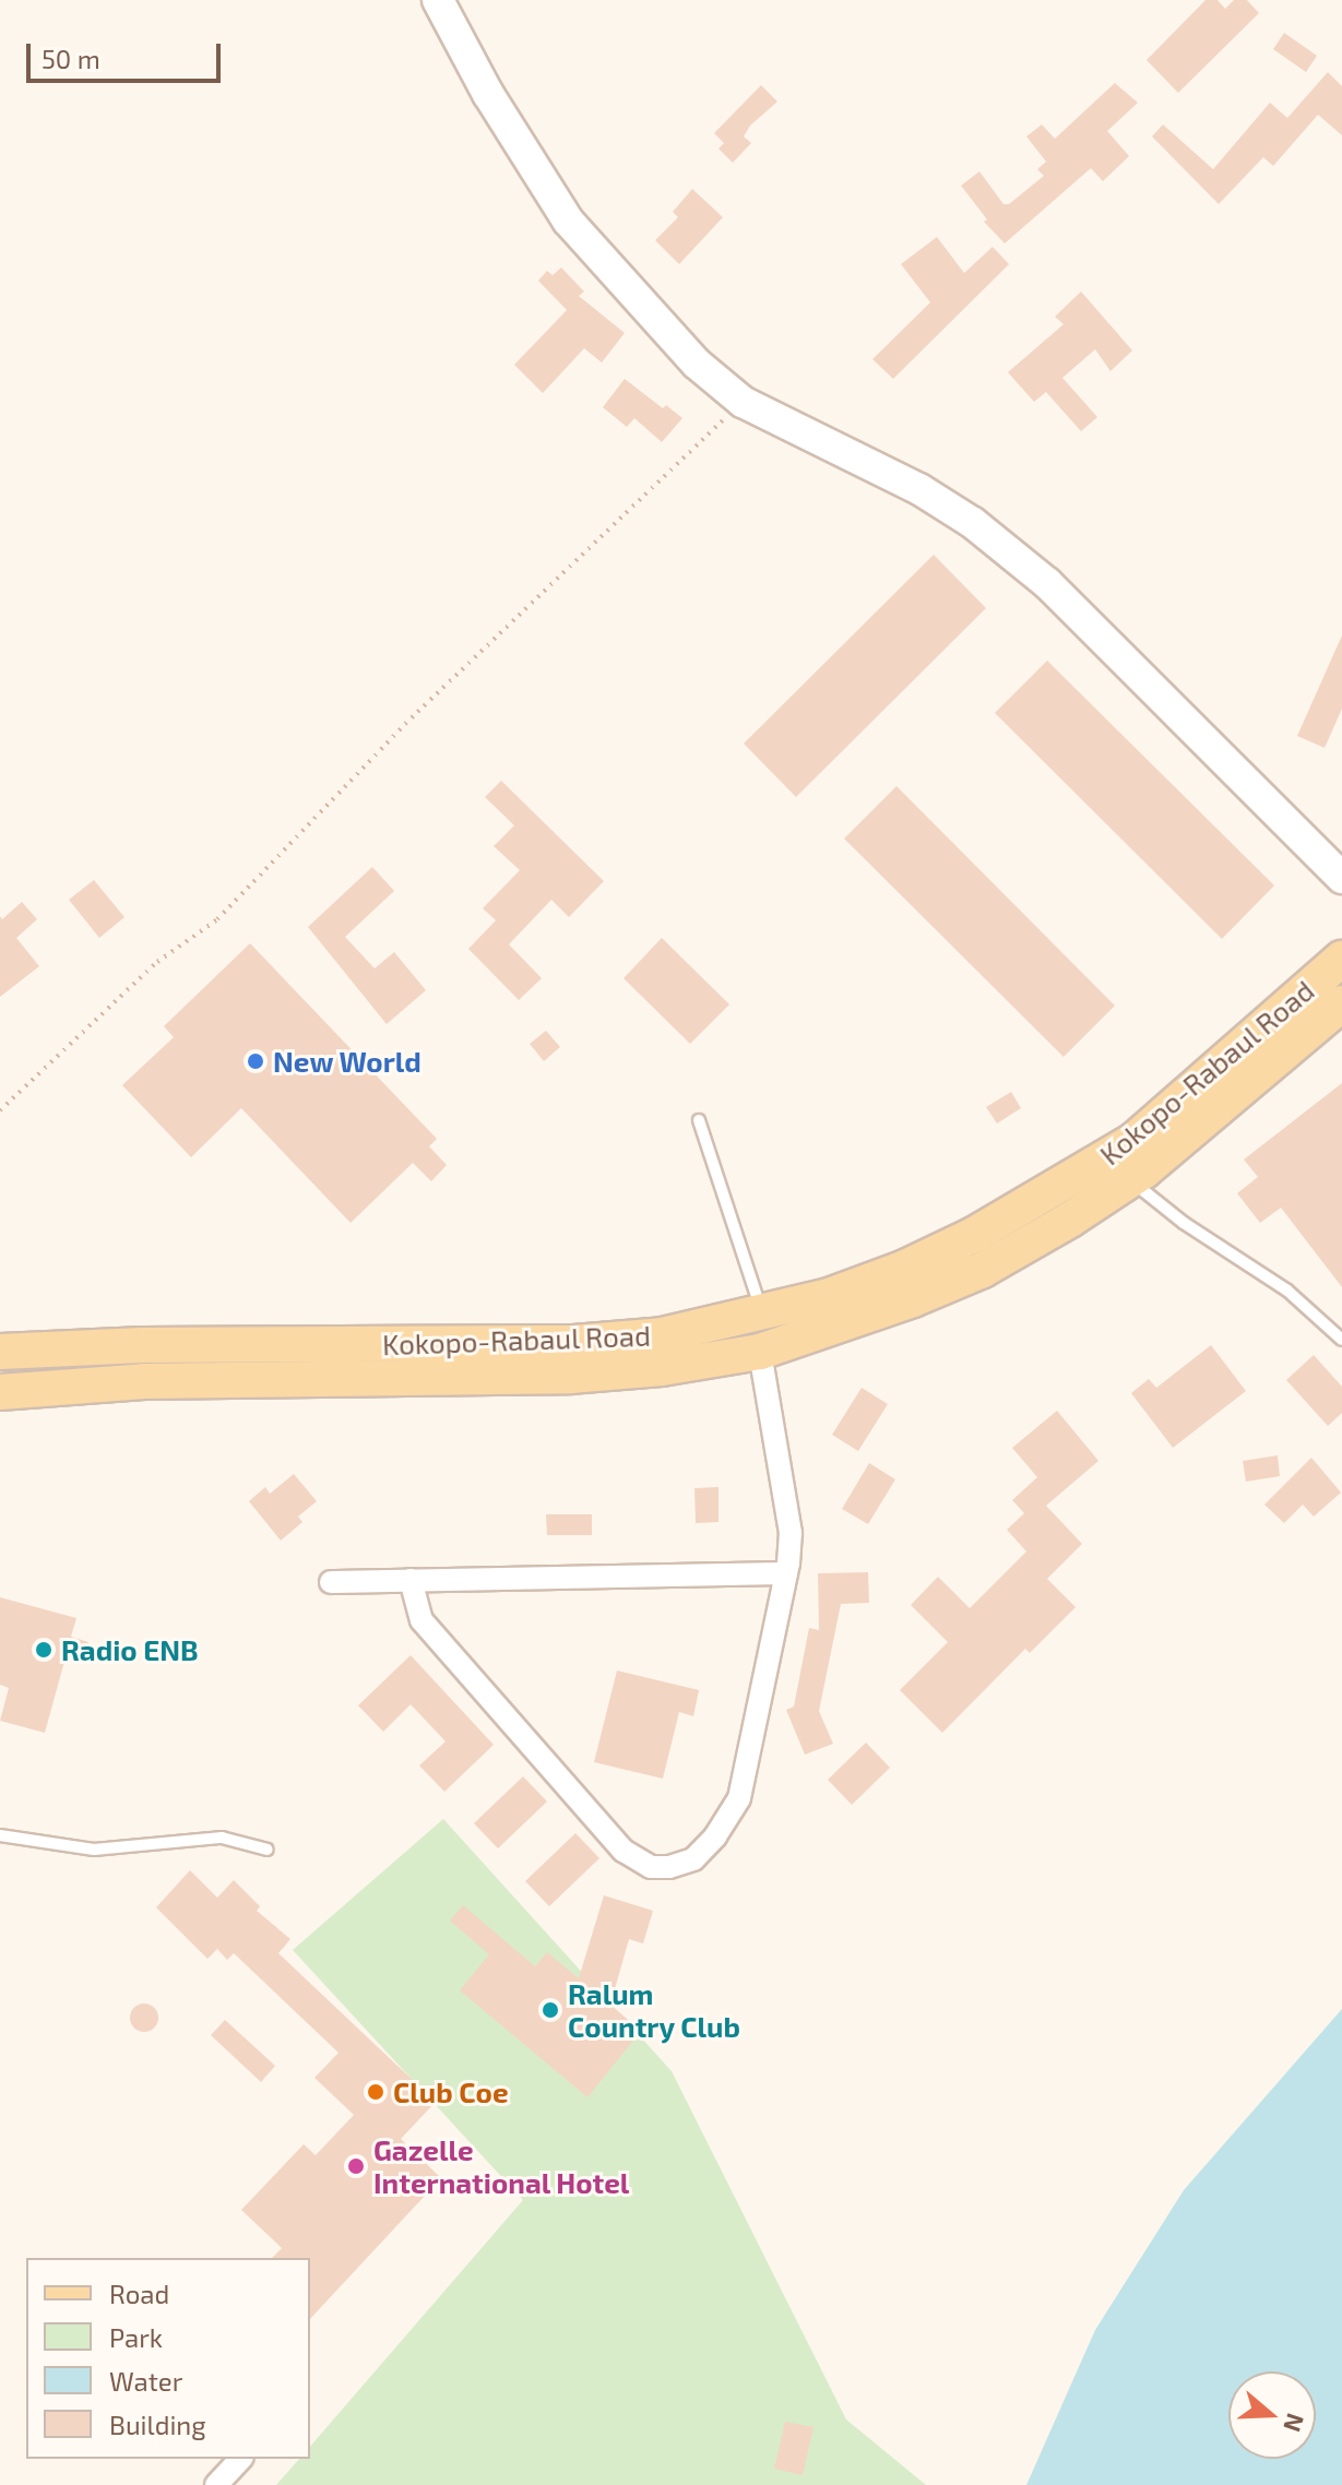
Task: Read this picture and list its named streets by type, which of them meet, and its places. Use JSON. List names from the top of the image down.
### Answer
{
  "streets": {
    "main road": ["Kokopo-Rabaul Road"]
  },
  "places": [
    "New World",
    "Radio ENB",
    "Ralum Country Club",
    "Club Coe",
    "Gazelle International Hotel"
  ],
  "legend": [
    "Road",
    "Park",
    "Water",
    "Building"
  ],
  "scale_bar": "50 m",
  "north": "right"
}
